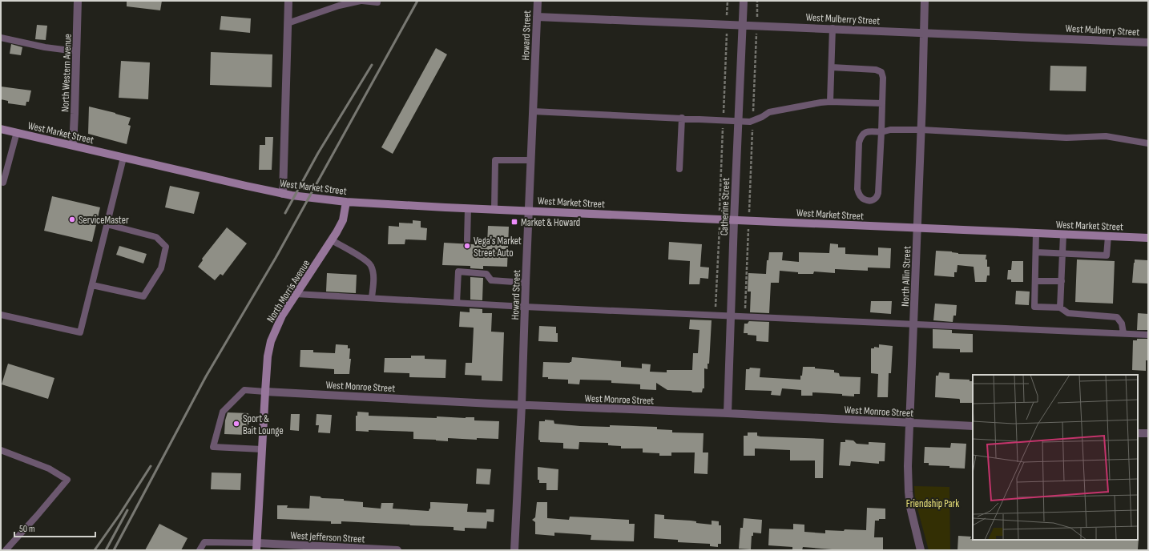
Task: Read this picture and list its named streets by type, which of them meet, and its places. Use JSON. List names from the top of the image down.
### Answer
{
  "streets": {
    "street": [
      "West Mulberry Street",
      "Howard Street",
      "North Western Avenue",
      "West Market Street",
      "Catherine Street",
      "North Allin Street",
      "North Morris Avenue",
      "West Monroe Street",
      "West Jefferson Street"
    ]
  },
  "crossings": [
    ["West Mulberry Street", "Howard Street"],
    ["West Mulberry Street", "Catherine Street"],
    ["West Mulberry Street", "North Allin Street"],
    ["Howard Street", "West Market Street"],
    ["Howard Street", "West Monroe Street"],
    ["North Western Avenue", "West Market Street"],
    ["West Market Street", "Catherine Street"],
    ["West Market Street", "North Allin Street"],
    ["West Market Street", "North Morris Avenue"],
    ["Catherine Street", "West Monroe Street"],
    ["North Allin Street", "West Monroe Street"],
    ["North Morris Avenue", "West Monroe Street"],
    ["North Morris Avenue", "West Jefferson Street"]
  ],
  "parks": ["Friendship Park"],
  "places": {
    "other": ["ServiceMaster", "Vega's Market Street Auto", "Sport & Bait Lounge"],
    "transit": ["Market & Howard"]
  },
  "scale_bar": "50 m"
}
